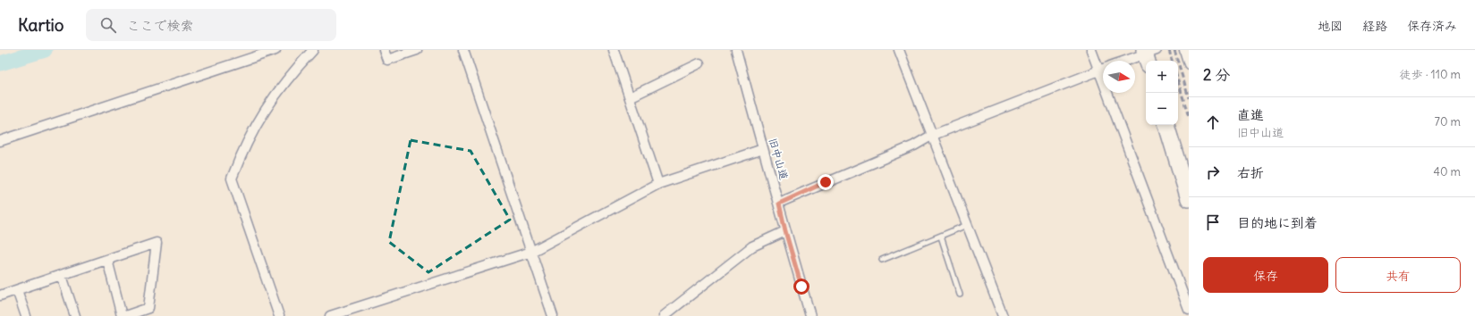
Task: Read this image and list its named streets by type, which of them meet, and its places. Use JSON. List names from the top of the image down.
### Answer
{
  "streets": {
    "street": ["旧中山道"]
  },
  "north": "right",
  "page": {
    "header": "Kartio",
    "search": "ここで検索",
    "nav": ["地図", "経路", "保存済み"],
    "heading": ["2 分", "徒歩 · 110 m"],
    "map_buttons": ["+", "−"],
    "list": [
      ["直進", "旧中山道", "70 m"],
      ["右折", "40 m"],
      "目的地に到着"
    ],
    "buttons": ["保存", "共有"]
  }
}
